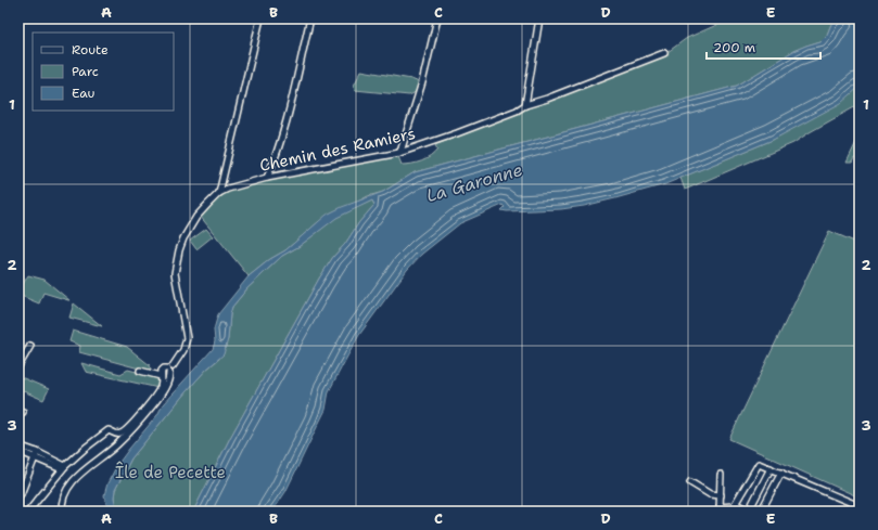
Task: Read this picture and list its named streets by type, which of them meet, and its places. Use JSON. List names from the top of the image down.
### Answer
{
  "streets": {
    "street": ["Chemin des Ramiers"]
  },
  "water": ["La Garonne"],
  "parks": ["Île de Pecette"],
  "legend": ["Route", "Parc", "Eau"],
  "scale_bar": "200 m",
  "grid": {
    "columns": [
      "A",
      "B",
      "C",
      "D",
      "E"
    ],
    "rows": ["1", "2", "3"]
  }
}
